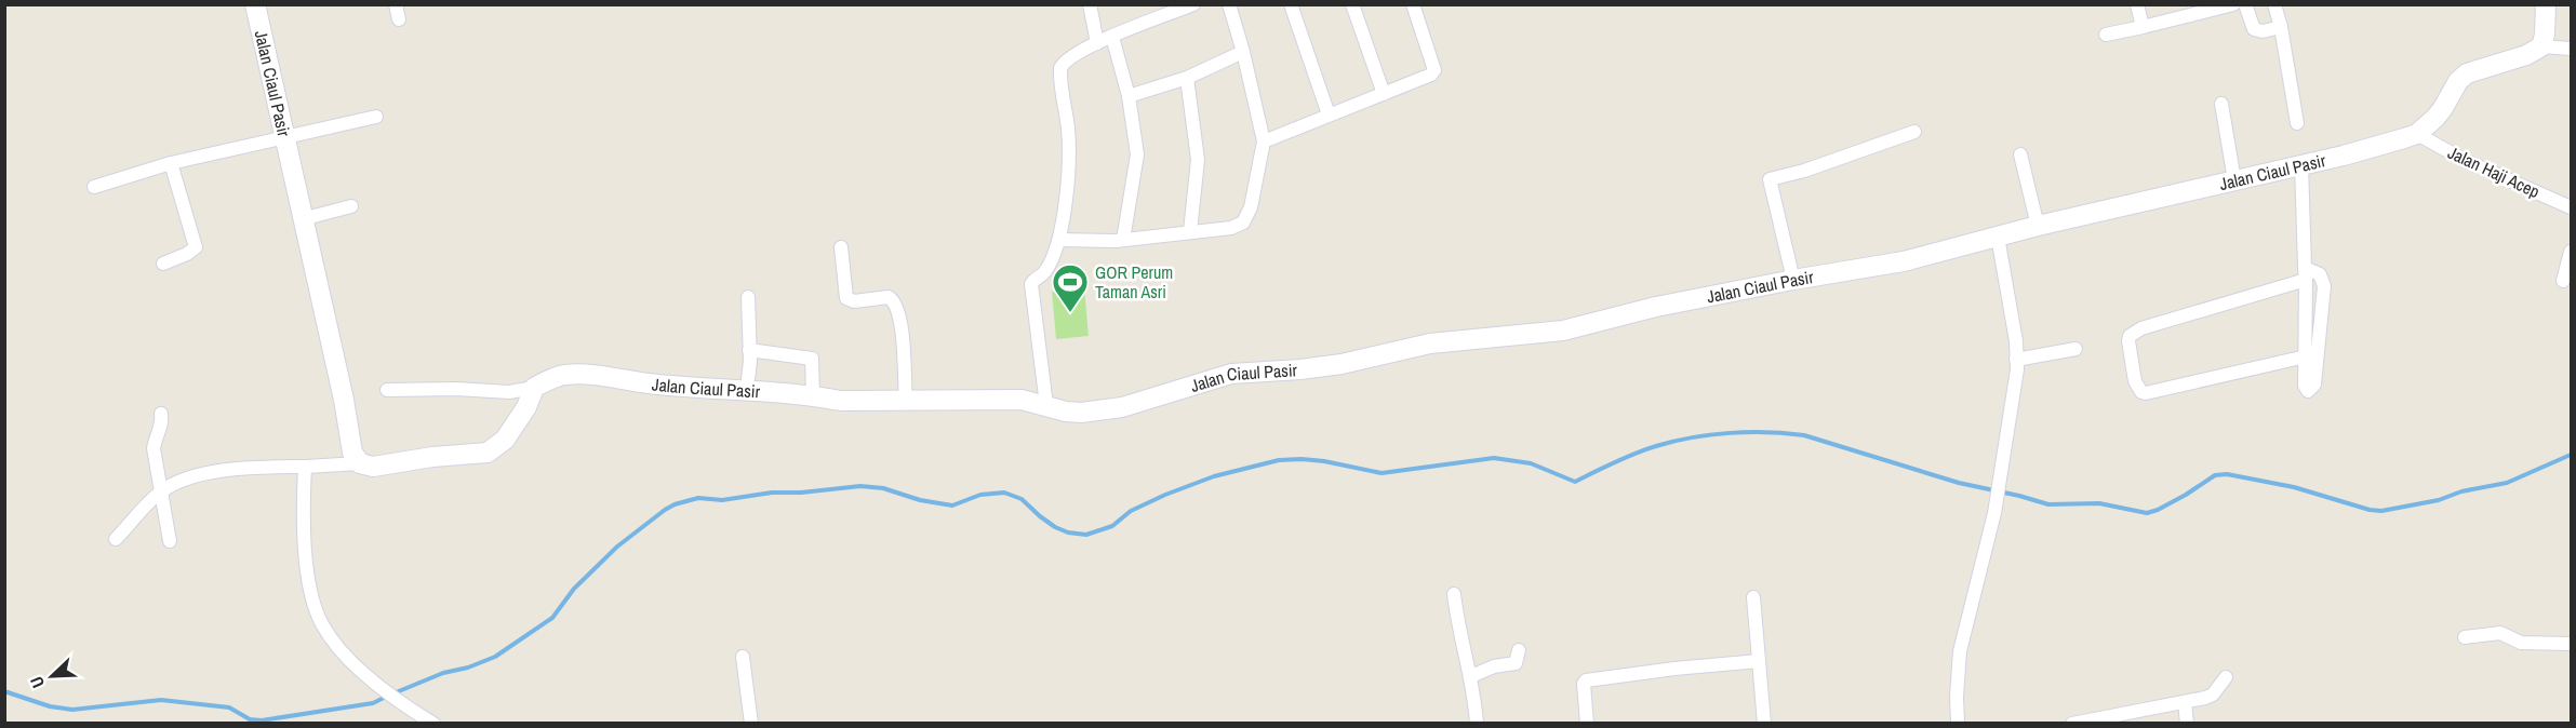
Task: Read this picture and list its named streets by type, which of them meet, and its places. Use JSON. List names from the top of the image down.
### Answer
{
  "streets": {
    "street": ["Jalan Ciaul Pasir", "Jalan Haji Acep"]
  },
  "crossings": [
    ["Jalan Ciaul Pasir", "Jalan Haji Acep"]
  ],
  "places": {
    "sports": ["GOR Perum Taman Asri"]
  },
  "north": "bottom left"
}
